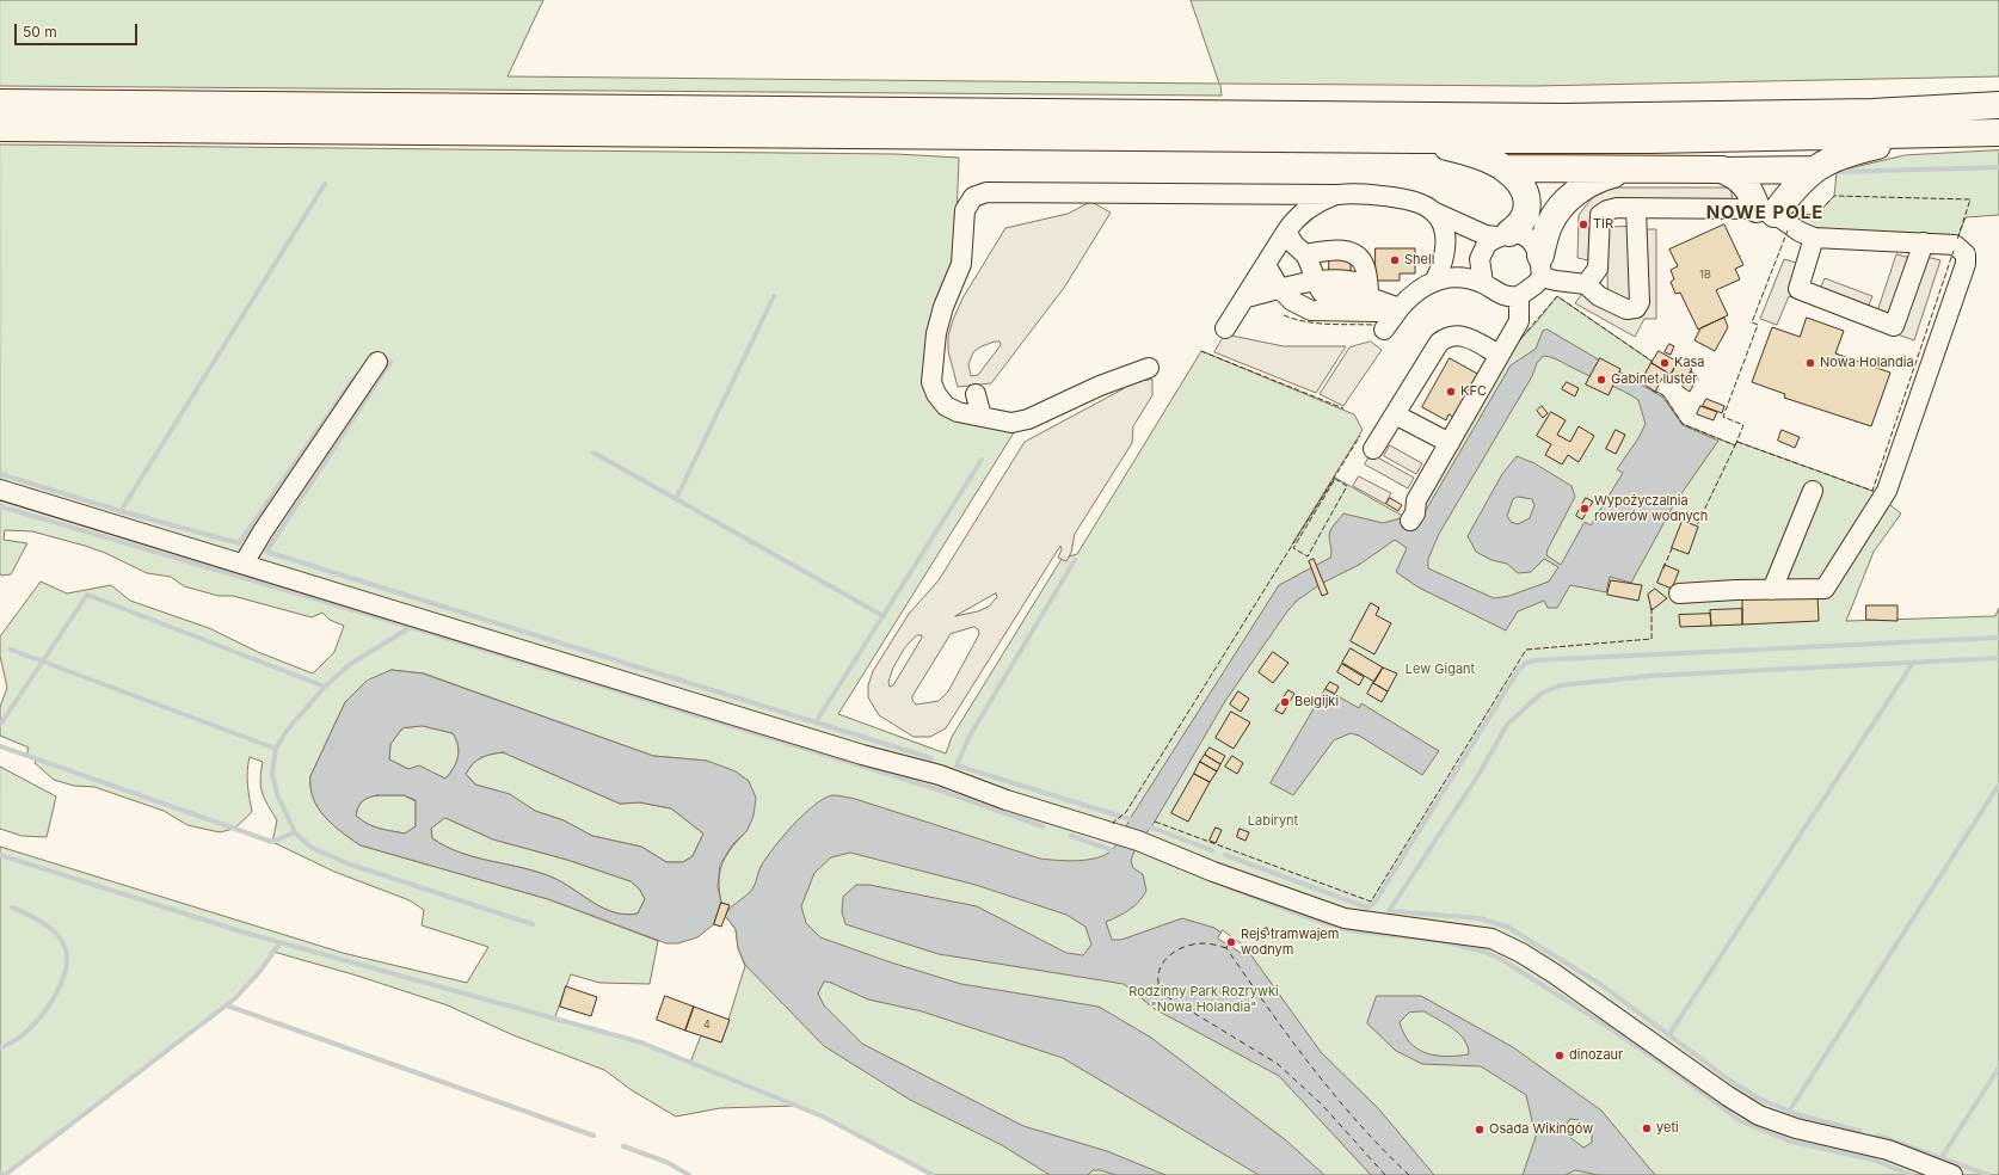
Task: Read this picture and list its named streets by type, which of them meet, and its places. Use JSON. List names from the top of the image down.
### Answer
{
  "districts": ["NOWE POLE"],
  "parks": ["Lew Gigant", "Labirynt", "Rodzinny Park Rozrywki \"Nowa Holandia\""],
  "places": [
    "TIR",
    "Shell",
    "Kasa",
    "Nowa Holandia",
    "Gabinet luster",
    "KFC",
    "Wypożyczalnia rowerów wodnych",
    "Belgijki",
    "Rejs tramwajem wodnym",
    "dinozaur",
    "yeti",
    "Osada Wikingów"
  ],
  "house_numbers": ["1B", "4"],
  "scale_bar": "50 m"
}
